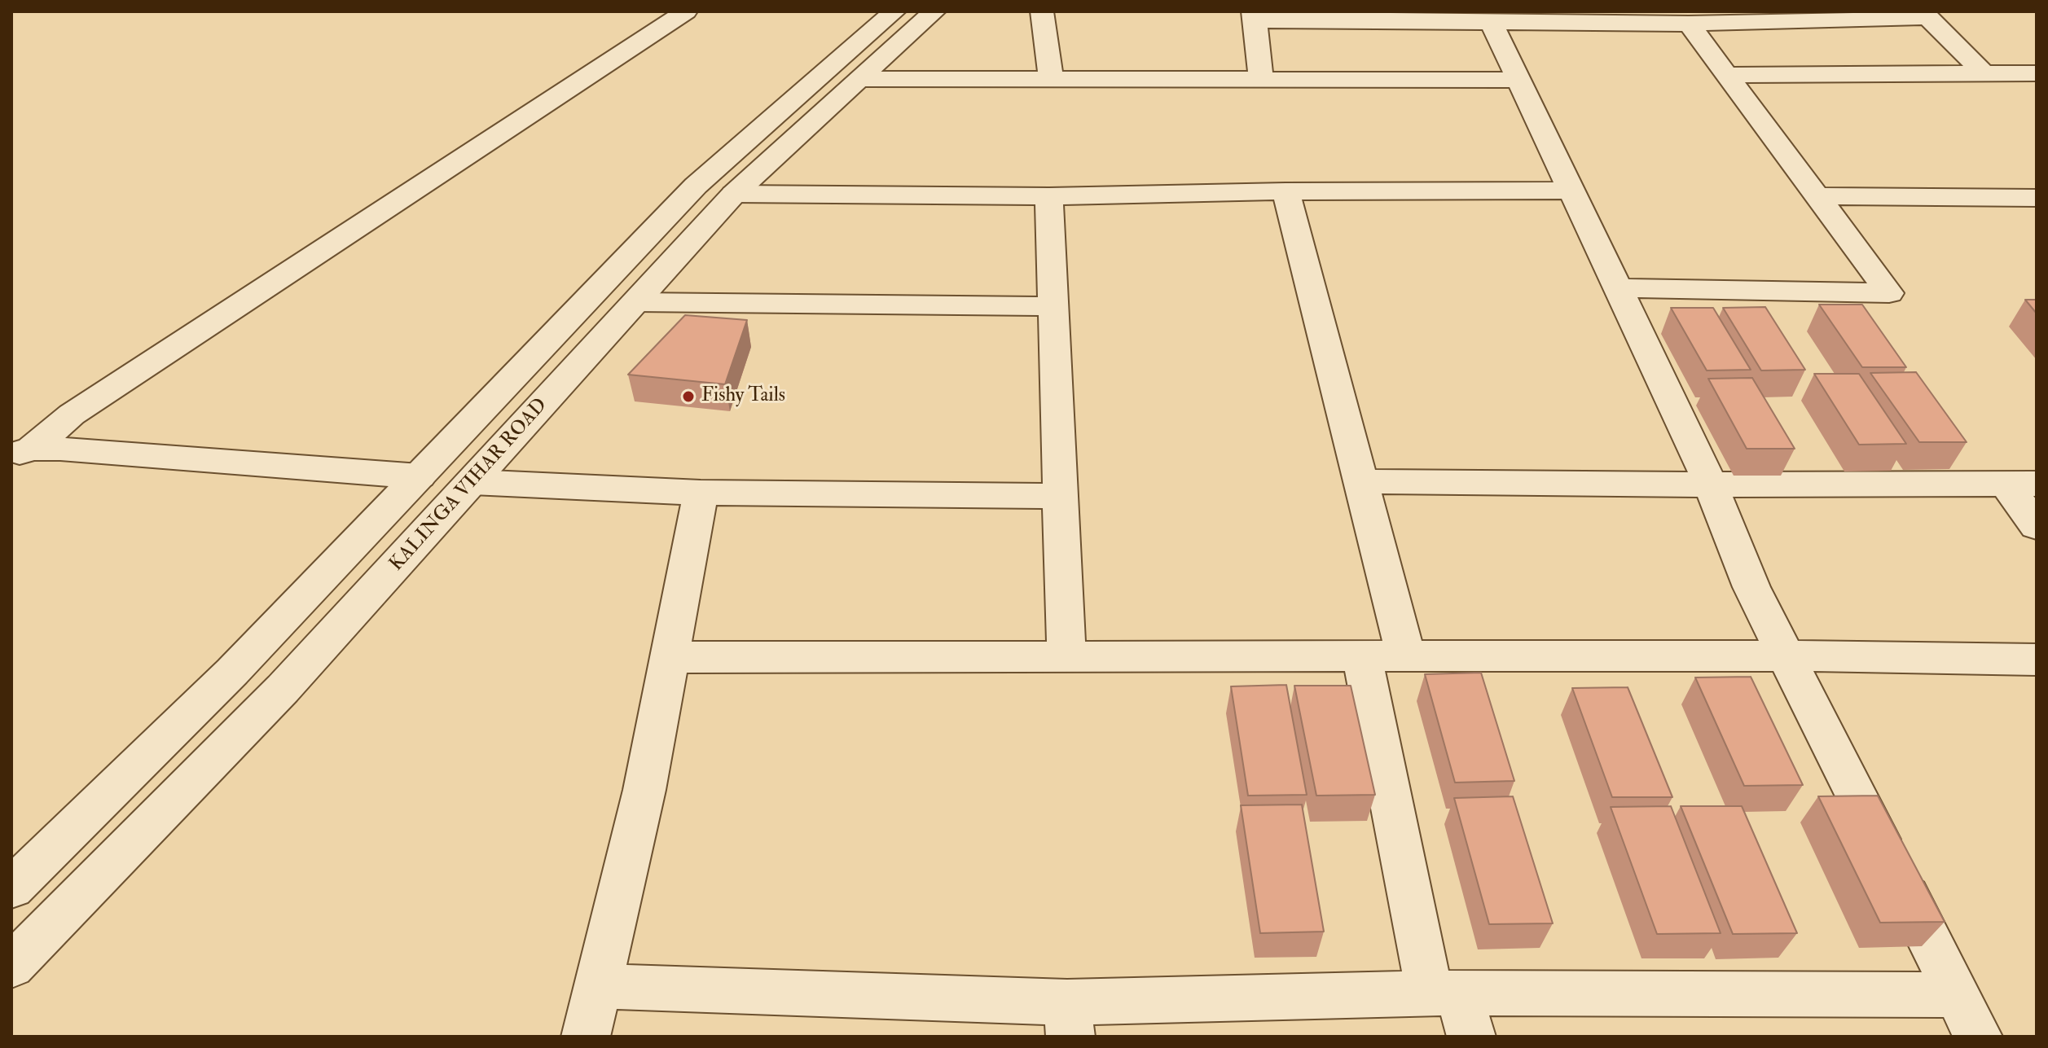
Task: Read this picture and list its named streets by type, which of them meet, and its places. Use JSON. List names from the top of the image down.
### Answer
{
  "streets": {
    "street": ["KALINGA VIHAR ROAD"]
  },
  "places": ["Fishy Tails"]
}
